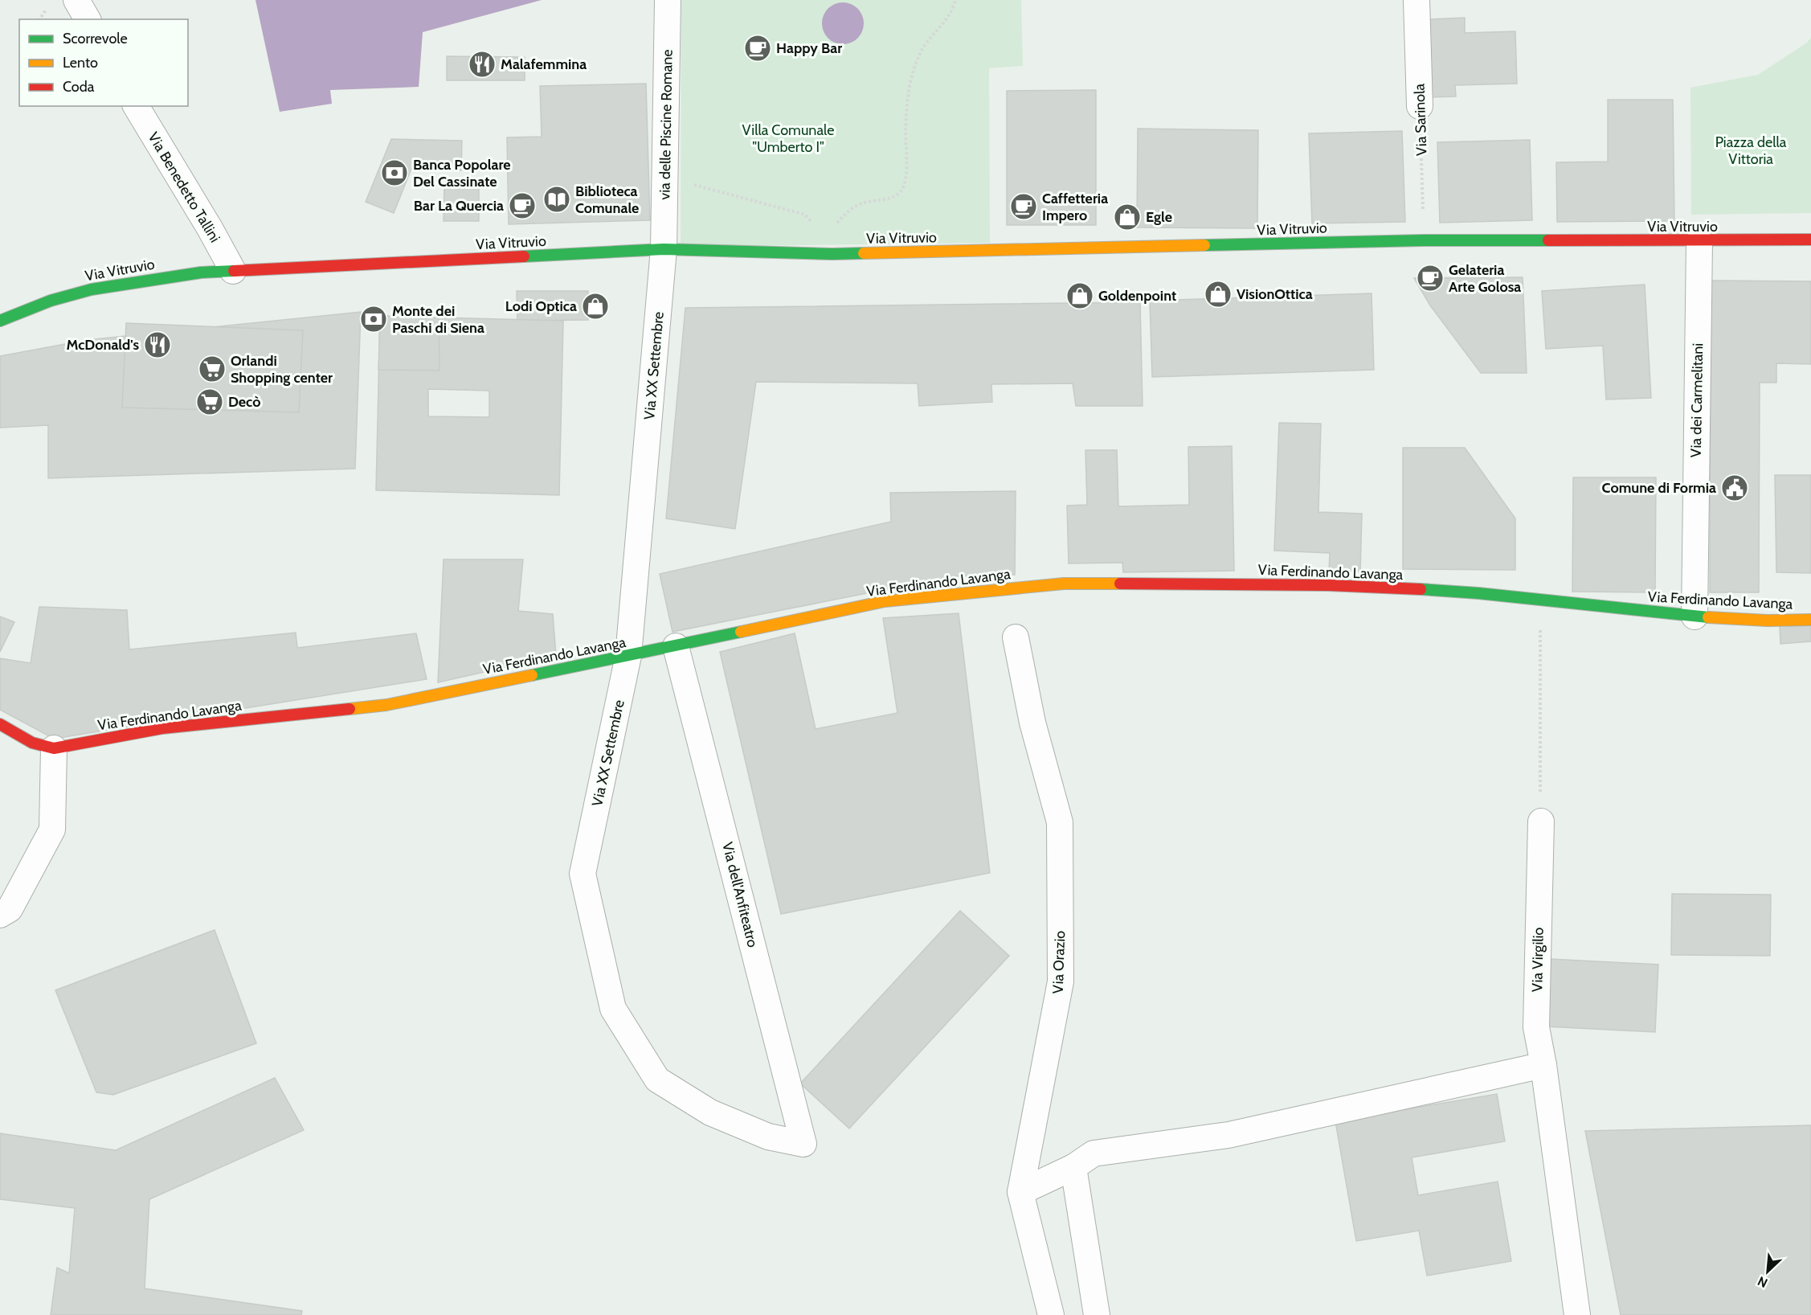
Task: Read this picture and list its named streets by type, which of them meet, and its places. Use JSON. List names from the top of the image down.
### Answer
{
  "streets": {
    "street": [
      "Via Sarinola",
      "via delle Piscine Romane",
      "Via Benedetto Tallini",
      "Via Vitruvio",
      "Via XX Settembre",
      "Via dei Carmelitani",
      "Via Ferdinando Lavanga",
      "Via dell'Anfiteatro",
      "Via Virgilio",
      "Via Orazio"
    ]
  },
  "crossings": [
    ["Via Sarinola", "Via Vitruvio"],
    ["via delle Piscine Romane", "Via Vitruvio"],
    ["via delle Piscine Romane", "Via XX Settembre"],
    ["Via Benedetto Tallini", "Via Vitruvio"],
    ["Via Vitruvio", "Via XX Settembre"],
    ["Via Vitruvio", "Via dei Carmelitani"],
    ["Via XX Settembre", "Via Ferdinando Lavanga"],
    ["Via XX Settembre", "Via dell'Anfiteatro"],
    ["Via dei Carmelitani", "Via Ferdinando Lavanga"],
    ["Via Ferdinando Lavanga", "Via dell'Anfiteatro"]
  ],
  "parks": ["Villa Comunale \"Umberto I\"", "Piazza della Vittoria"],
  "places": {
    "cafe": [
      "Happy Bar",
      "Bar La Quercia",
      "Caffetteria Impero",
      "Gelateria Arte Golosa"
    ],
    "restaurant": ["Malafemmina", "McDonald's"],
    "bank": ["Banca Popolare Del Cassinate", "Monte dei Paschi di Siena"],
    "library": ["Biblioteca Comunale"],
    "shop": [
      "Egle",
      "VisionOttica",
      "Goldenpoint",
      "Lodi Optica"
    ],
    "supermarket": ["Orlandi Shopping center", "Decò"],
    "public building": ["Comune di Formia"]
  },
  "legend": ["Scorrevole", "Lento", "Coda"],
  "north": "bottom left"
}
